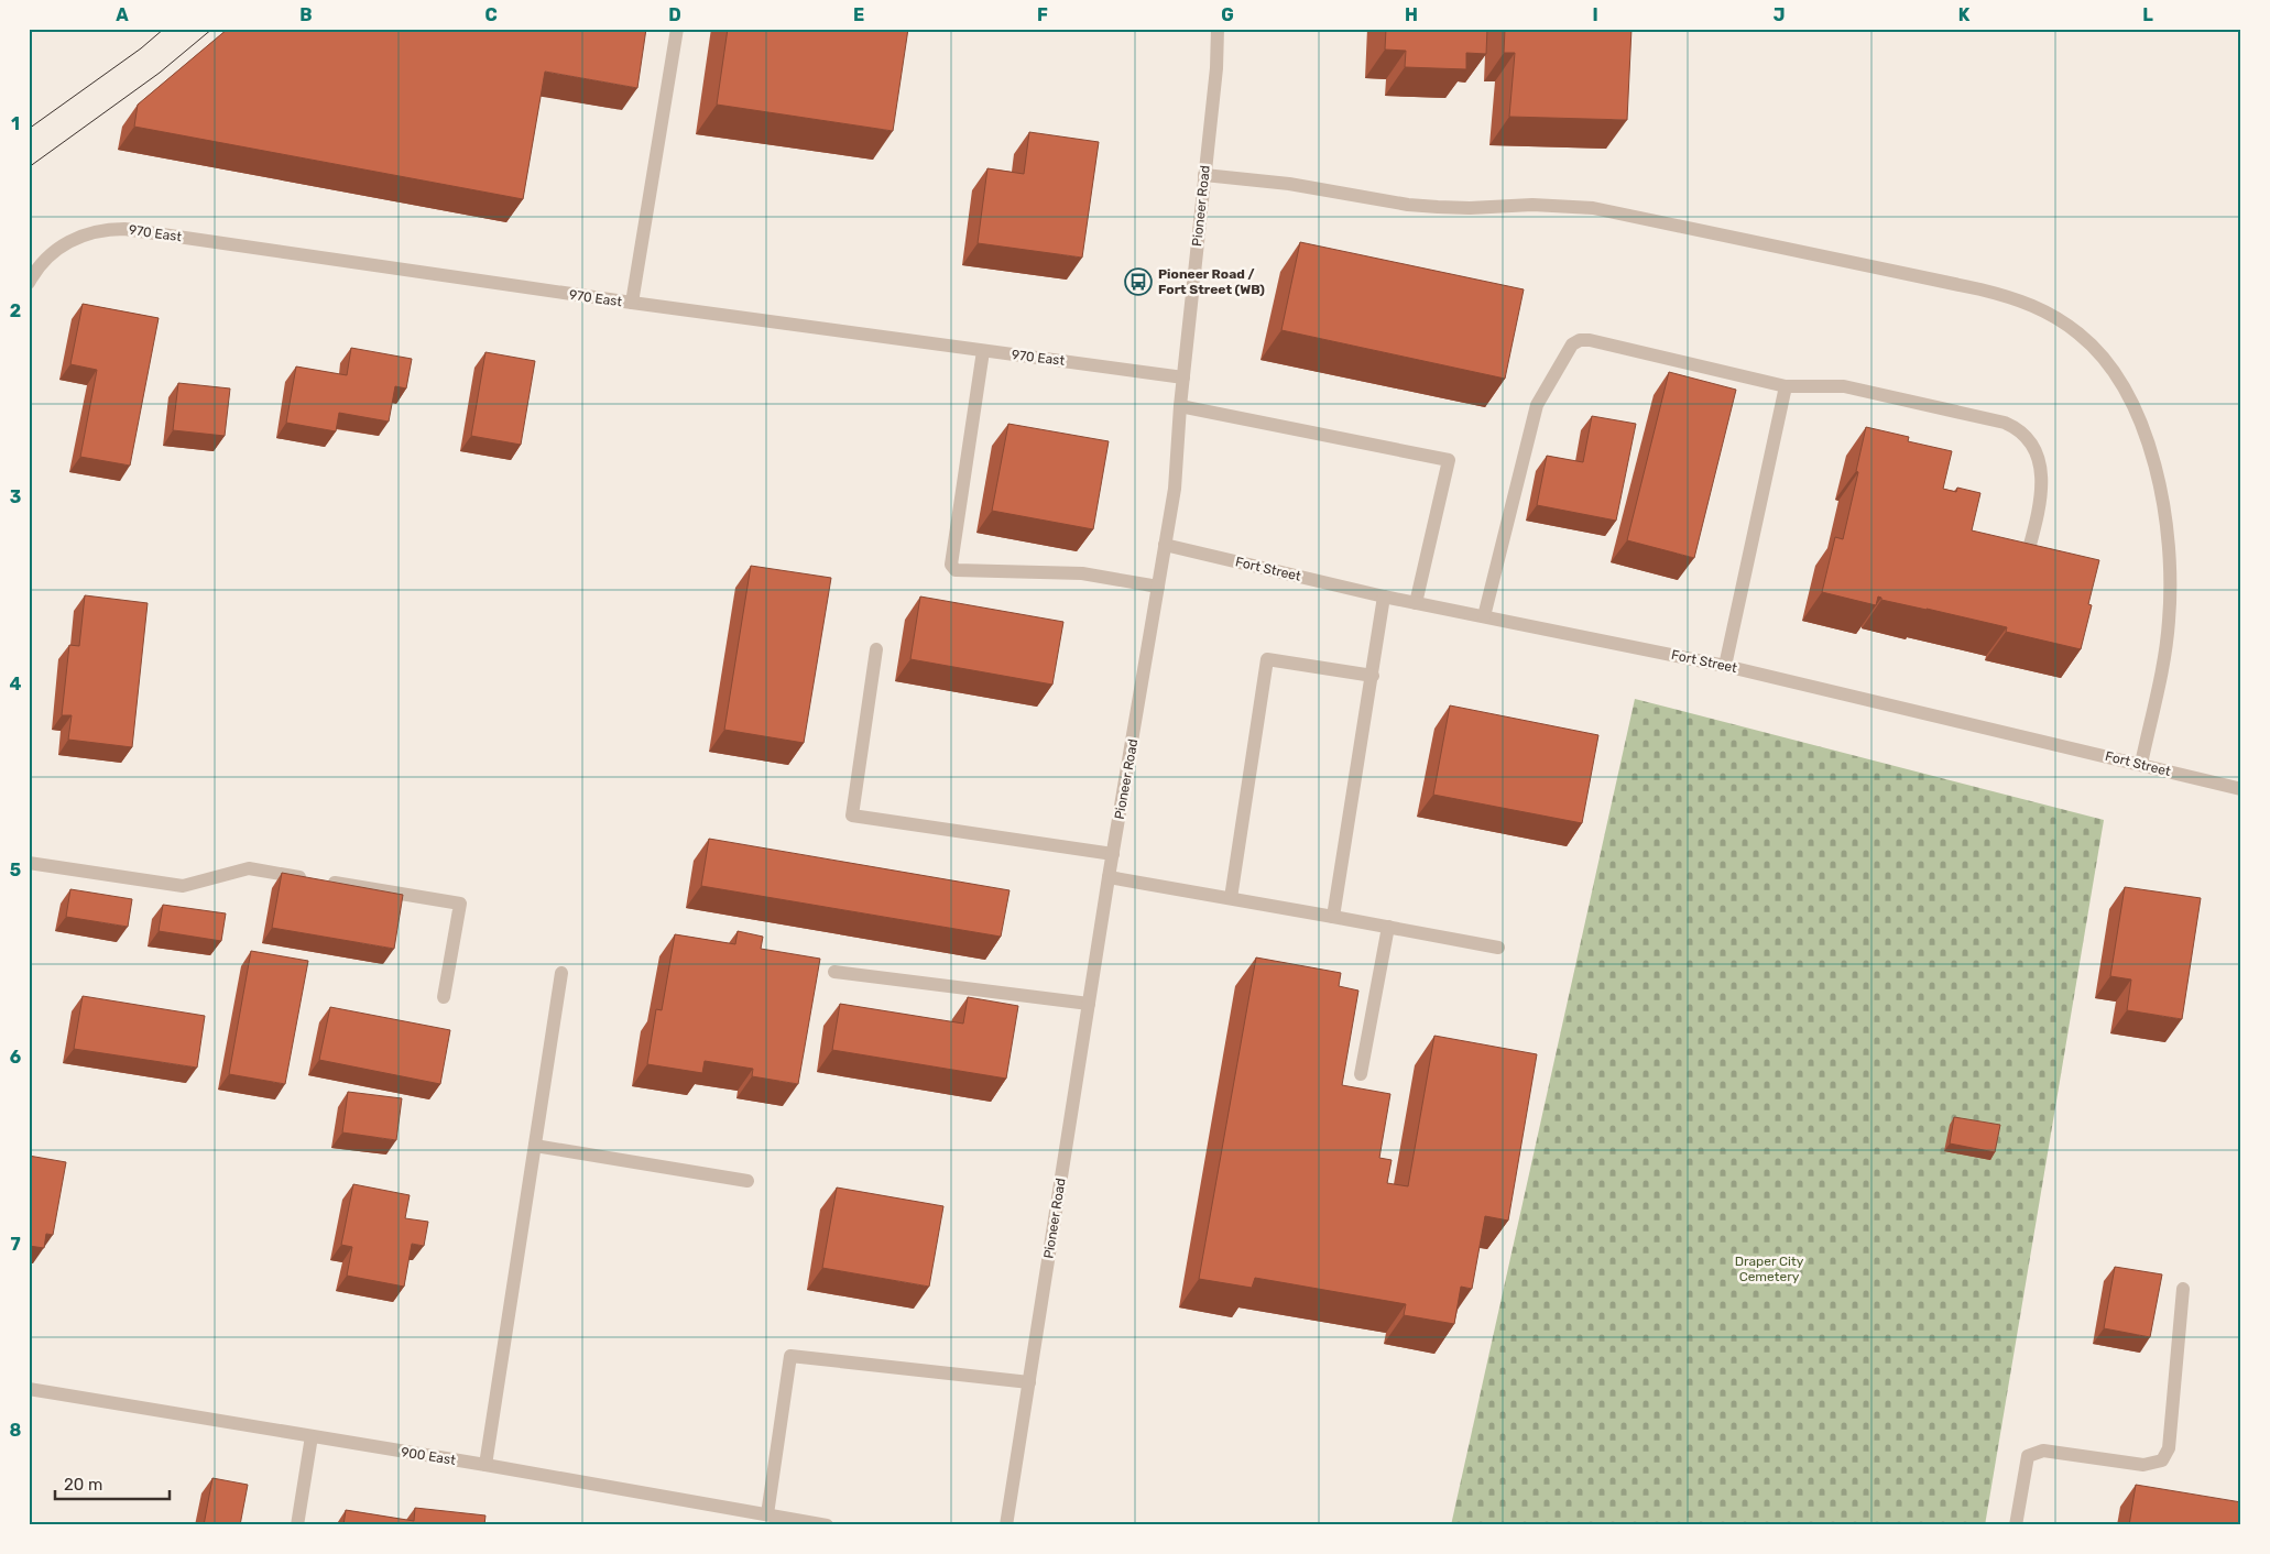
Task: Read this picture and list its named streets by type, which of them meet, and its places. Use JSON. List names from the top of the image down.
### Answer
{
  "streets": {
    "street": [
      "Pioneer Road",
      "970 East",
      "Fort Street",
      "900 East"
    ]
  },
  "crossings": [
    ["Pioneer Road", "970 East"],
    ["Pioneer Road", "Fort Street"]
  ],
  "parks": ["Draper City Cemetery"],
  "places": {
    "bus stop": ["Pioneer Road / Fort Street (WB)"]
  },
  "scale_bar": "20 m",
  "grid": {
    "columns": [
      "A",
      "B",
      "C",
      "D",
      "E",
      "F",
      "G",
      "H",
      "I",
      "J",
      "K",
      "L"
    ],
    "rows": [
      "1",
      "2",
      "3",
      "4",
      "5",
      "6",
      "7",
      "8"
    ]
  }
}
